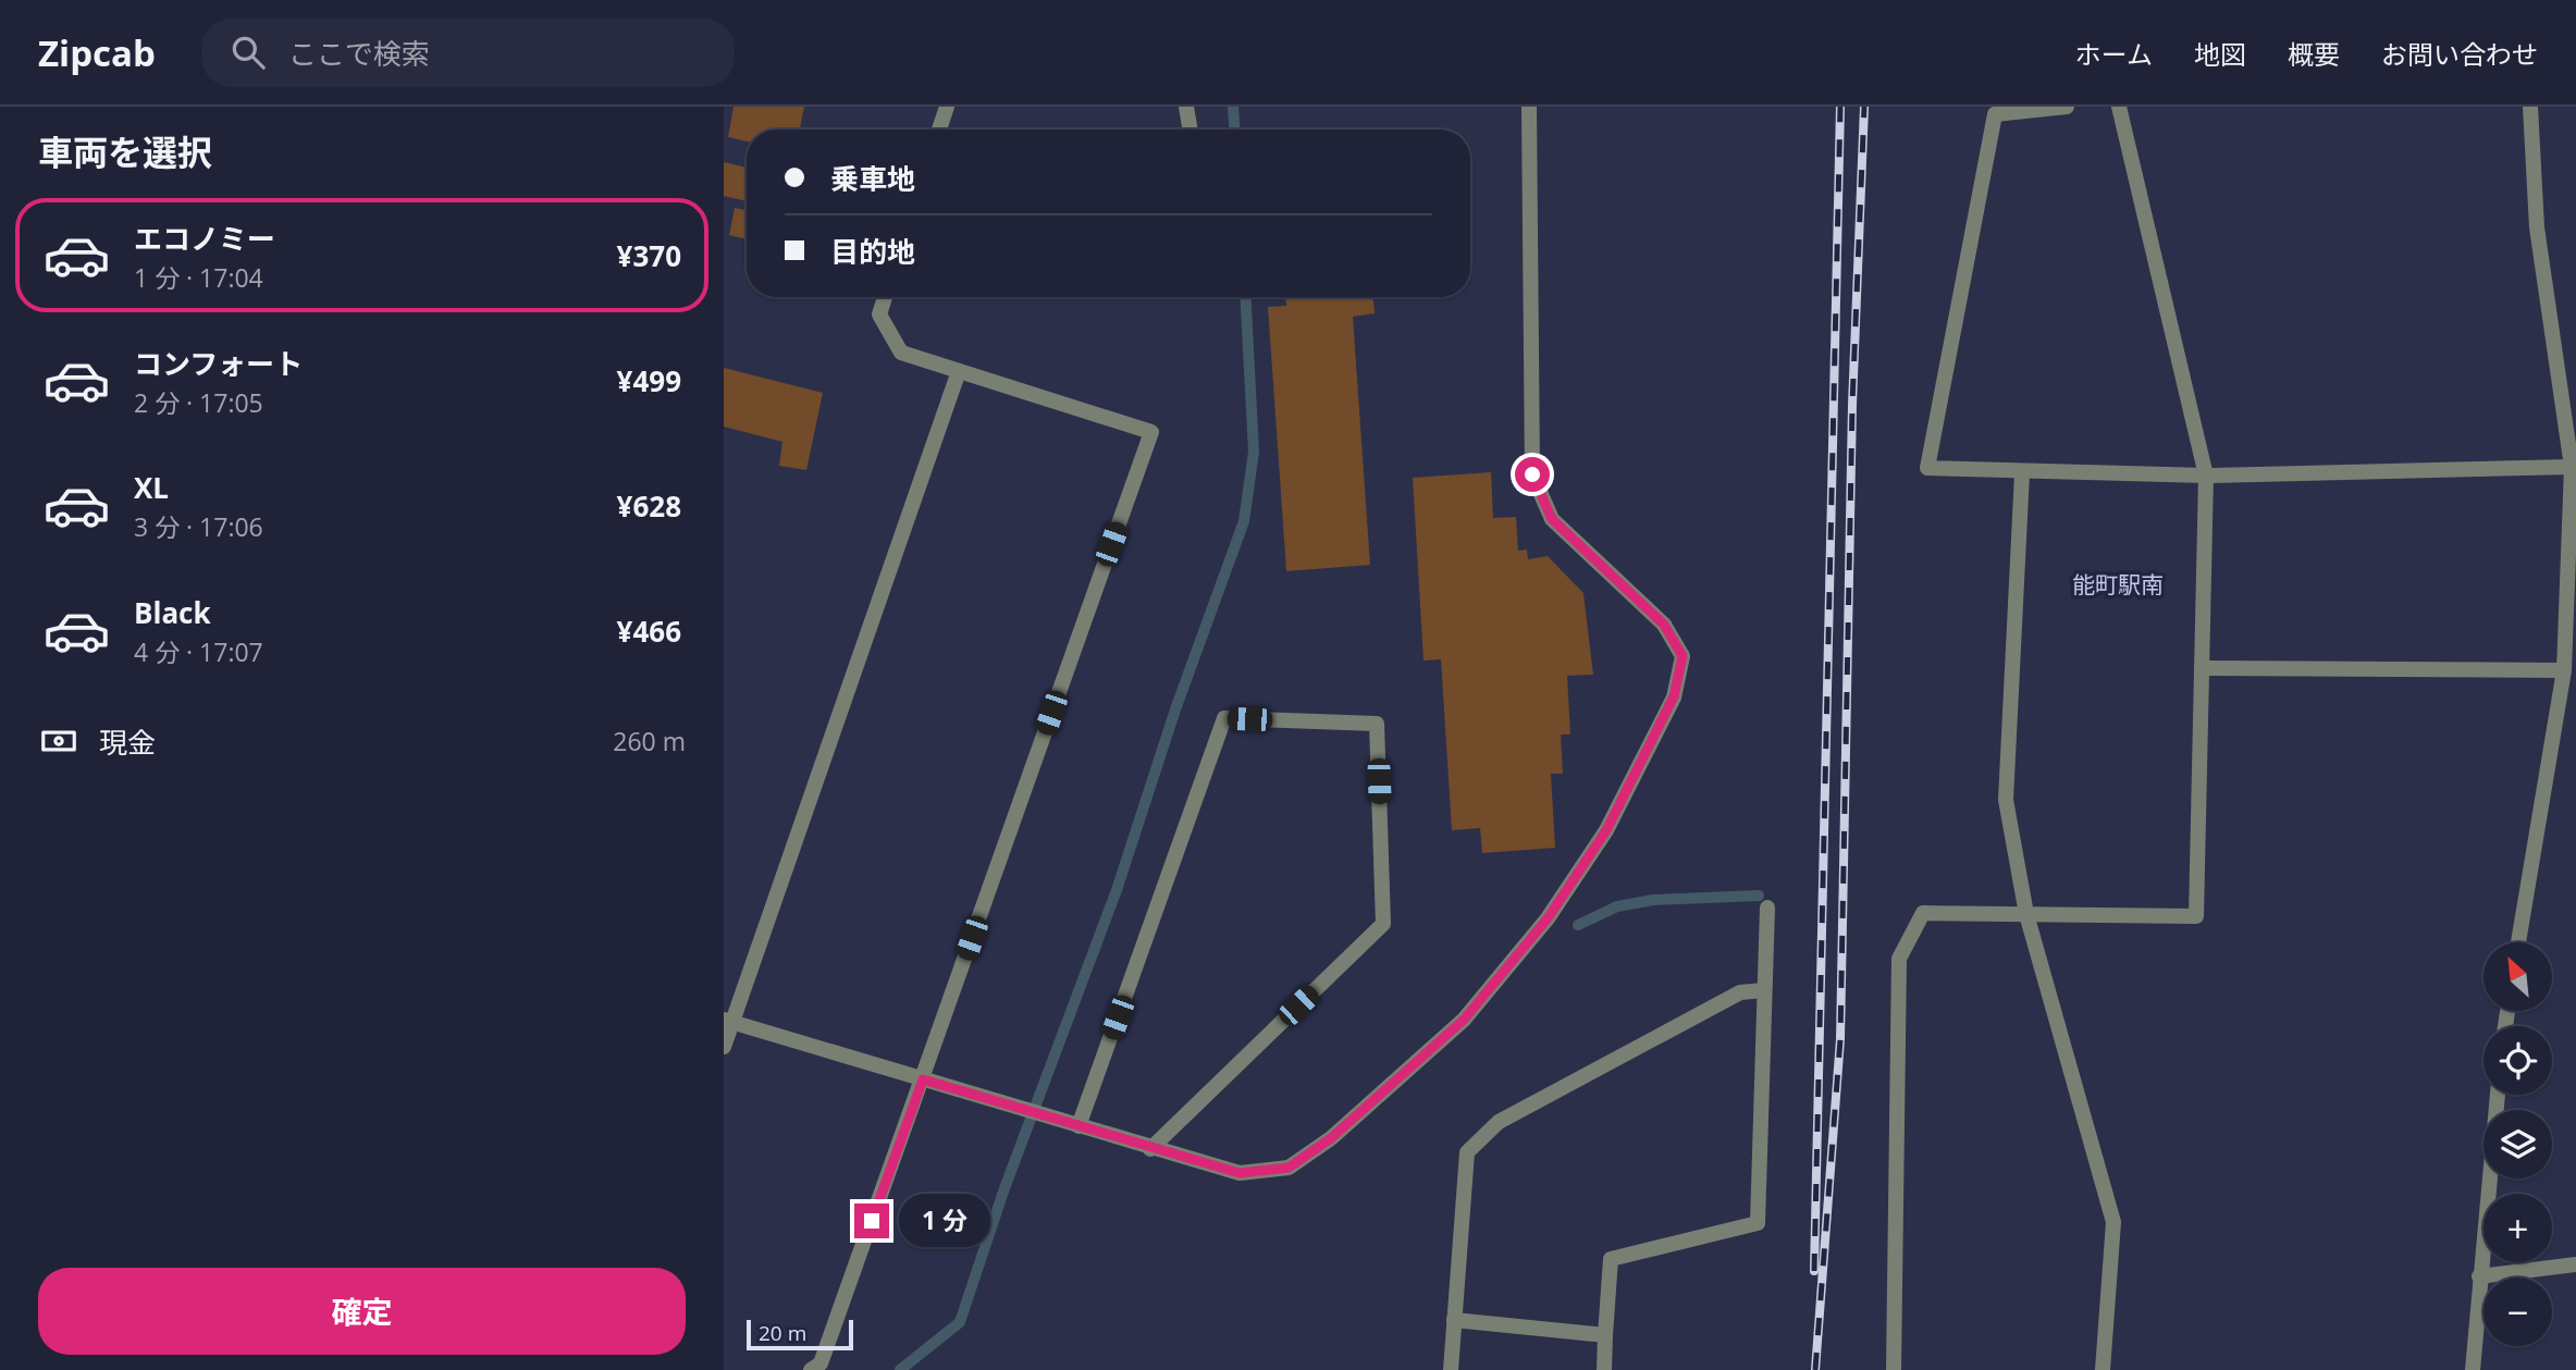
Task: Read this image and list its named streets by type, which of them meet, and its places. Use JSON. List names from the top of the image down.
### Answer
{
  "districts": ["能町駅南"],
  "scale_bar": "20 m",
  "north": "top left",
  "page": {
    "header": "Zipcab",
    "search": "ここで検索",
    "nav": [
      "ホーム",
      "地図",
      "概要",
      "お問い合わせ"
    ],
    "heading": "車両を選択",
    "banner": ["乗車地", "目的地"],
    "list": [
      {
        "name": "エコノミー",
        "note": "1 分 · 17:04",
        "value": "¥370"
      },
      {
        "name": "コンフォート",
        "note": "2 分 · 17:05",
        "value": "¥499"
      },
      {
        "name": "XL",
        "note": "3 分 · 17:06",
        "value": "¥628"
      },
      {
        "name": "Black",
        "note": "4 分 · 17:07",
        "value": "¥466"
      }
    ],
    "pay": ["現金", "260 m"],
    "map_buttons": ["+", "−"],
    "bubble": "1 分",
    "buttons": "確定",
    "scale": "20 m"
  }
}
